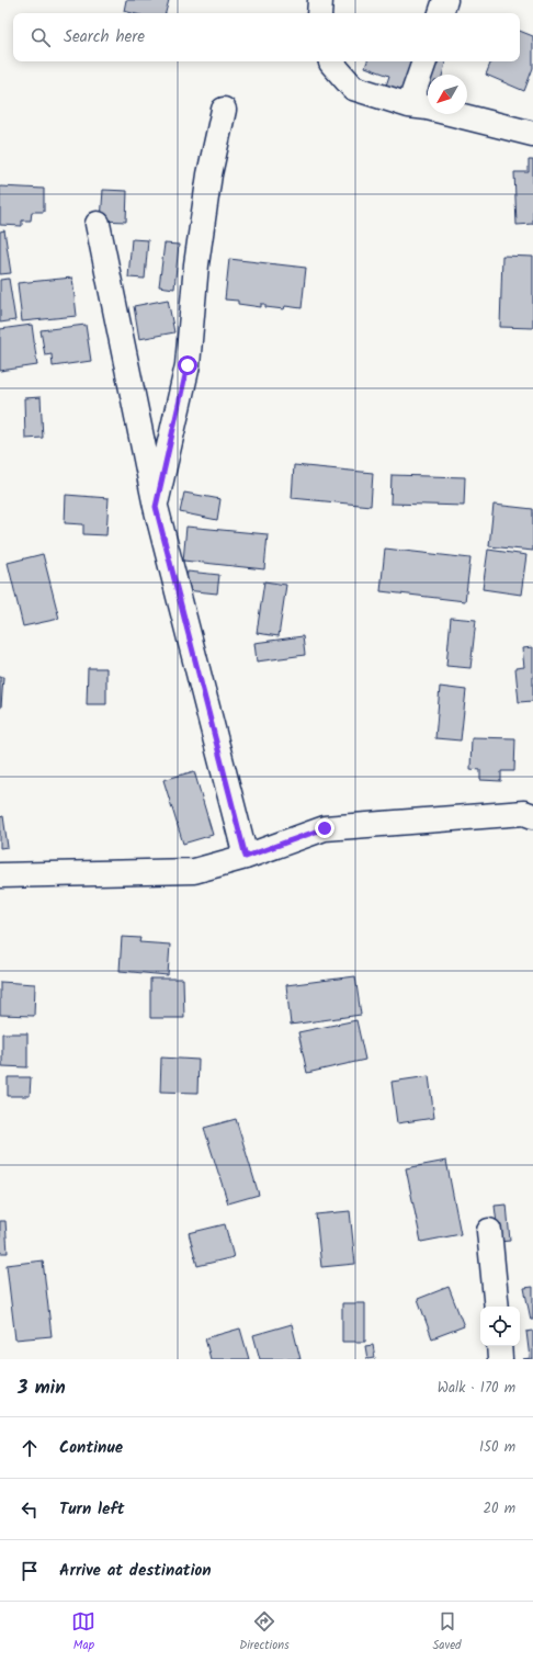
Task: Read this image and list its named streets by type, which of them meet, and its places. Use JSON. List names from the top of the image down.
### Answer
{
  "north": "bottom left",
  "page": {
    "search": "Search here",
    "heading": ["3 min", "Walk · 170 m"],
    "list": [
      ["Continue", "150 m"],
      ["Turn left", "20 m"],
      "Arrive at destination"
    ],
    "nav": ["Map", "Directions", "Saved"]
  }
}
